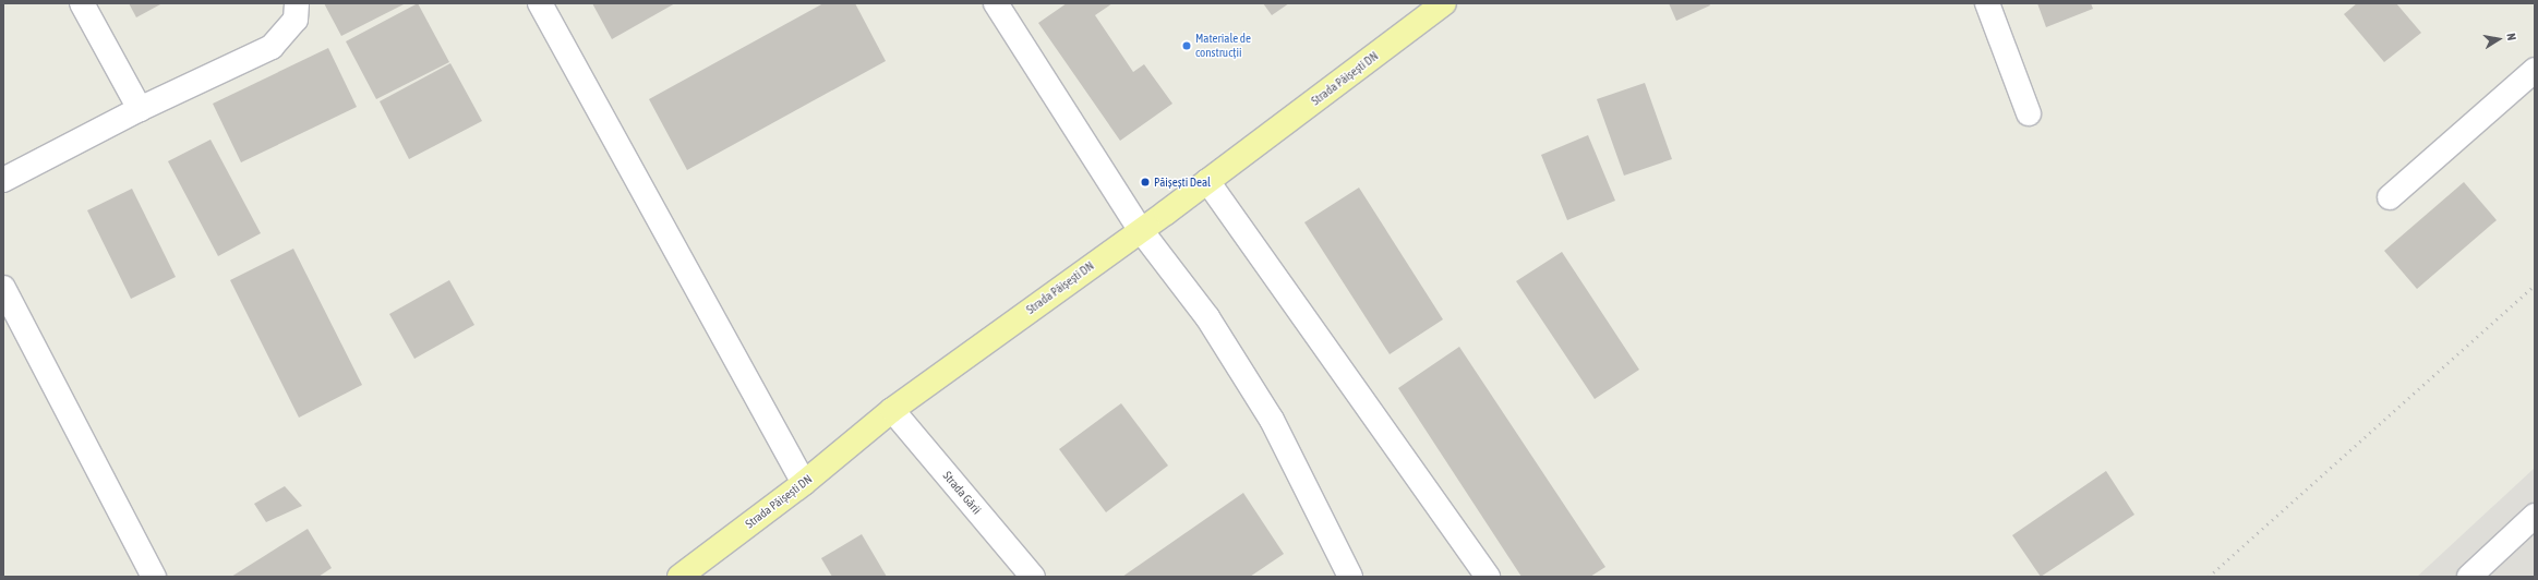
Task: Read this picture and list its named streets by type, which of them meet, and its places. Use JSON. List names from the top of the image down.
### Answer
{
  "streets": {
    "main road": ["Strada Păișești DN"],
    "street": ["Strada Gării"]
  },
  "crossings": [
    ["Strada Păișești DN", "Strada Gării"]
  ],
  "places": ["Materiale de construcții", "Păișești Deal"],
  "north": "right"
}
